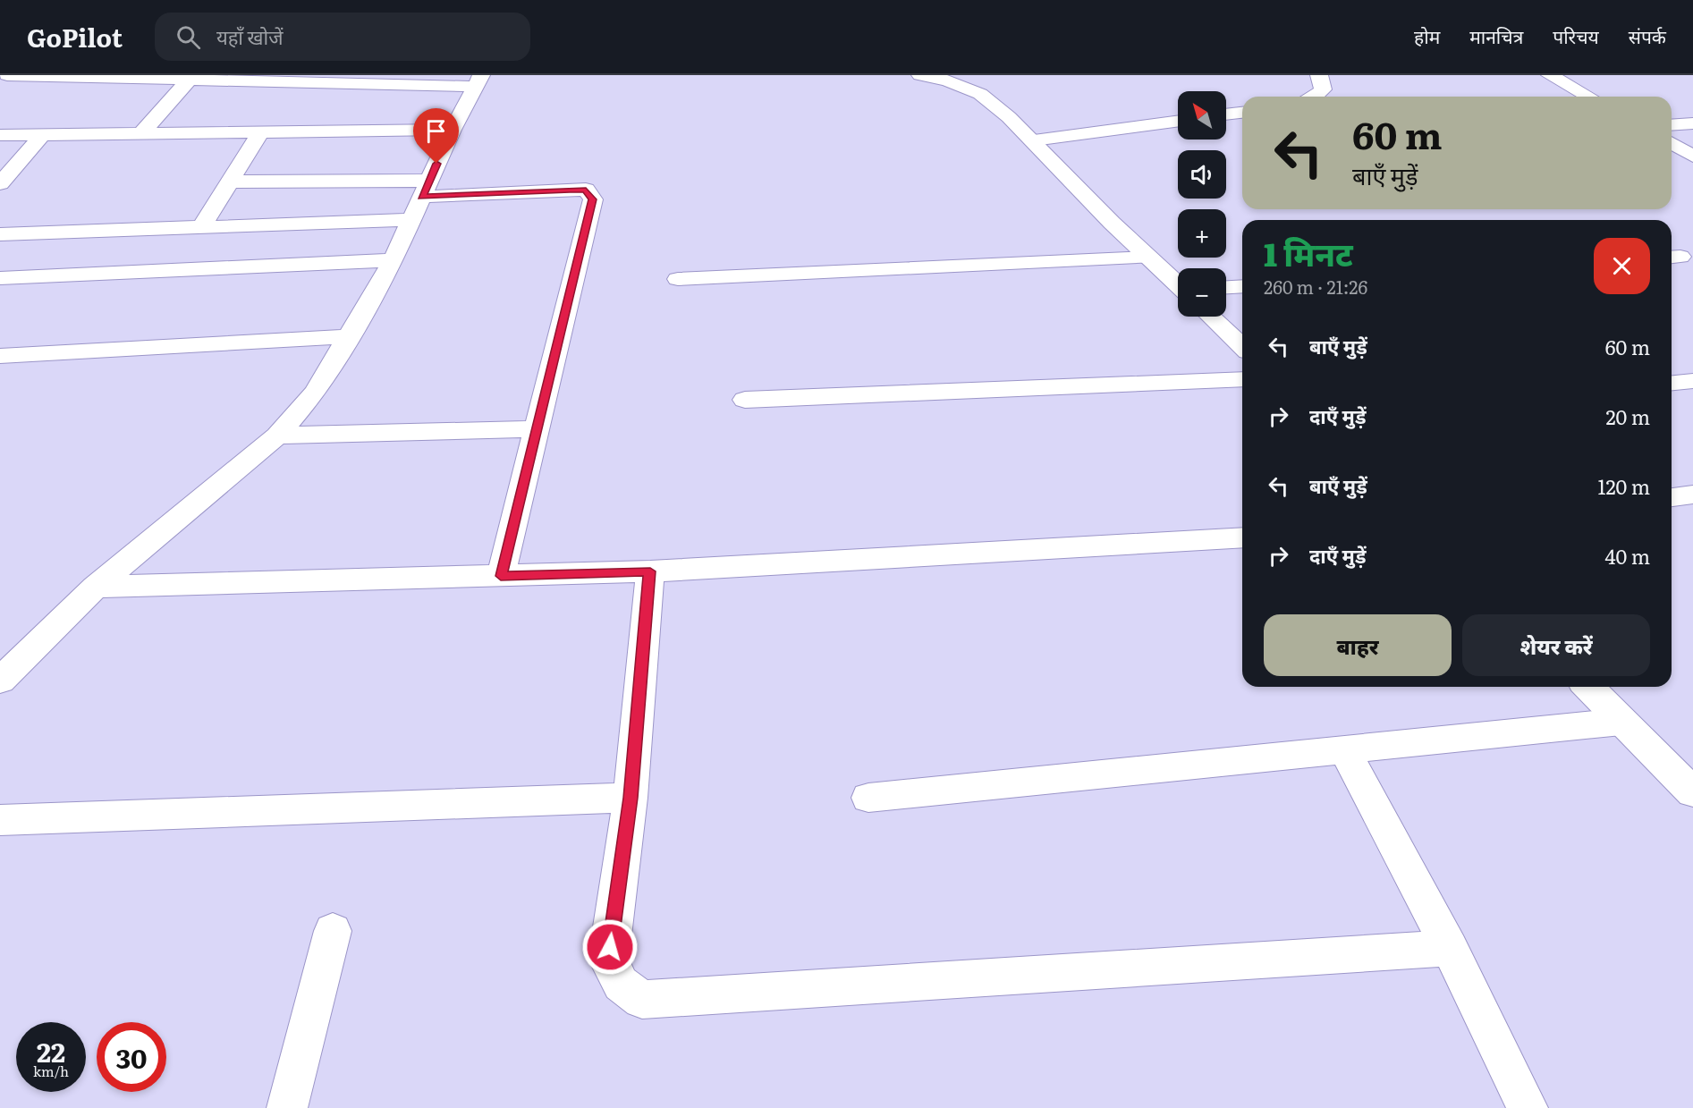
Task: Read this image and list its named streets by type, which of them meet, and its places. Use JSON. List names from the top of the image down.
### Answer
{
  "north": "top left",
  "page": {
    "header": "GoPilot",
    "search": "यहाँ खोजें",
    "nav": [
      "होम",
      "मानचित्र",
      "परिचय",
      "संपर्क"
    ],
    "map_buttons": ["+", "−"],
    "turn": ["60 m", "बाएँ मुड़ें"],
    "heading": ["1 मिनट", "260 m · 21:26"],
    "list": [
      {
        "name": "बाएँ मुड़ें",
        "value": "60 m"
      },
      {
        "name": "दाएँ मुड़ें",
        "value": "20 m"
      },
      {
        "name": "बाएँ मुड़ें",
        "value": "120 m"
      },
      {
        "name": "दाएँ मुड़ें",
        "value": "40 m"
      }
    ],
    "buttons": ["बाहर", "शेयर करें"],
    "speed": "22 km/h",
    "limit": "30"
  }
}
